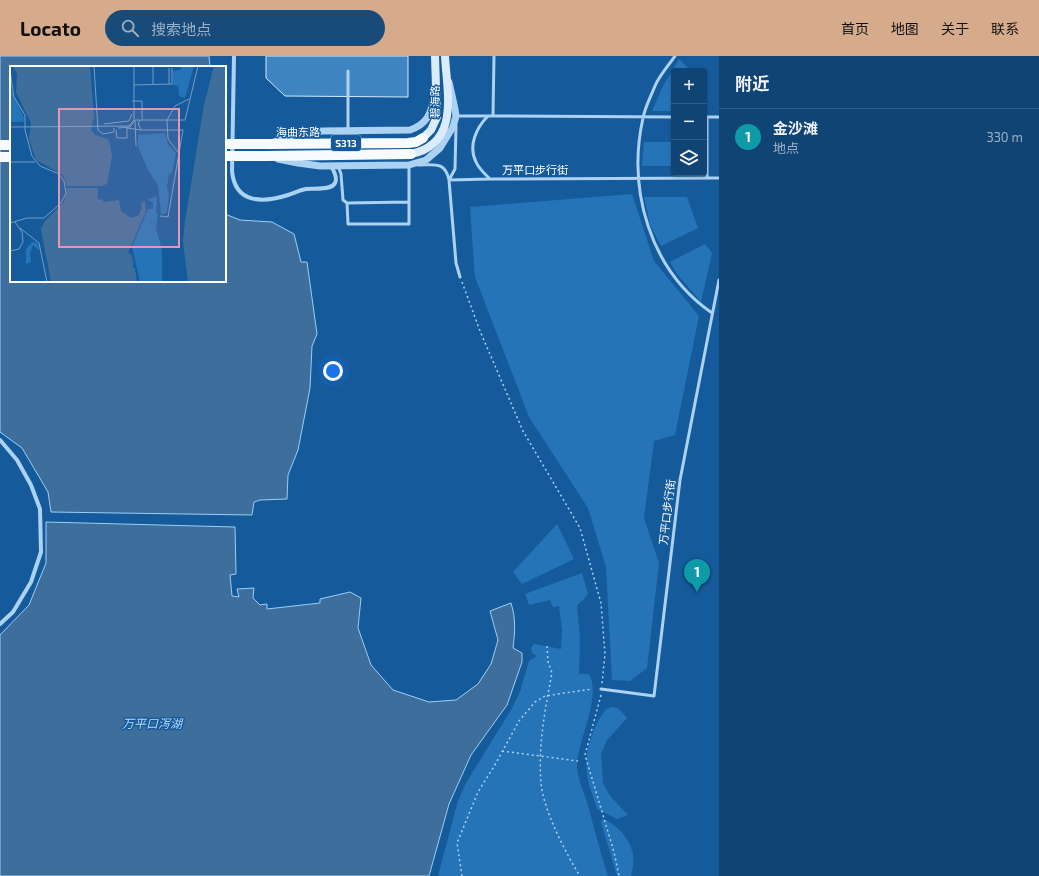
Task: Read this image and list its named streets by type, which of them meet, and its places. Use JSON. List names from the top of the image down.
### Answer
{
  "streets": {
    "main road": ["碧海路", "海曲东路", "S313"],
    "lane": ["万平口步行街"]
  },
  "crossings": [
    ["碧海路", "海曲东路"],
    ["碧海路", "S313"],
    ["海曲东路", "S313"]
  ],
  "water": ["万平口泻湖"],
  "page": {
    "header": "Locato",
    "search": "搜索地点",
    "nav": [
      "首页",
      "地图",
      "关于",
      "联系"
    ],
    "heading": "附近",
    "map_buttons": ["+", "−"],
    "list": [
      {
        "mark": "1",
        "name": "金沙滩",
        "note": "地点",
        "value": "330 m"
      }
    ],
    "pins": "1"
  }
}
